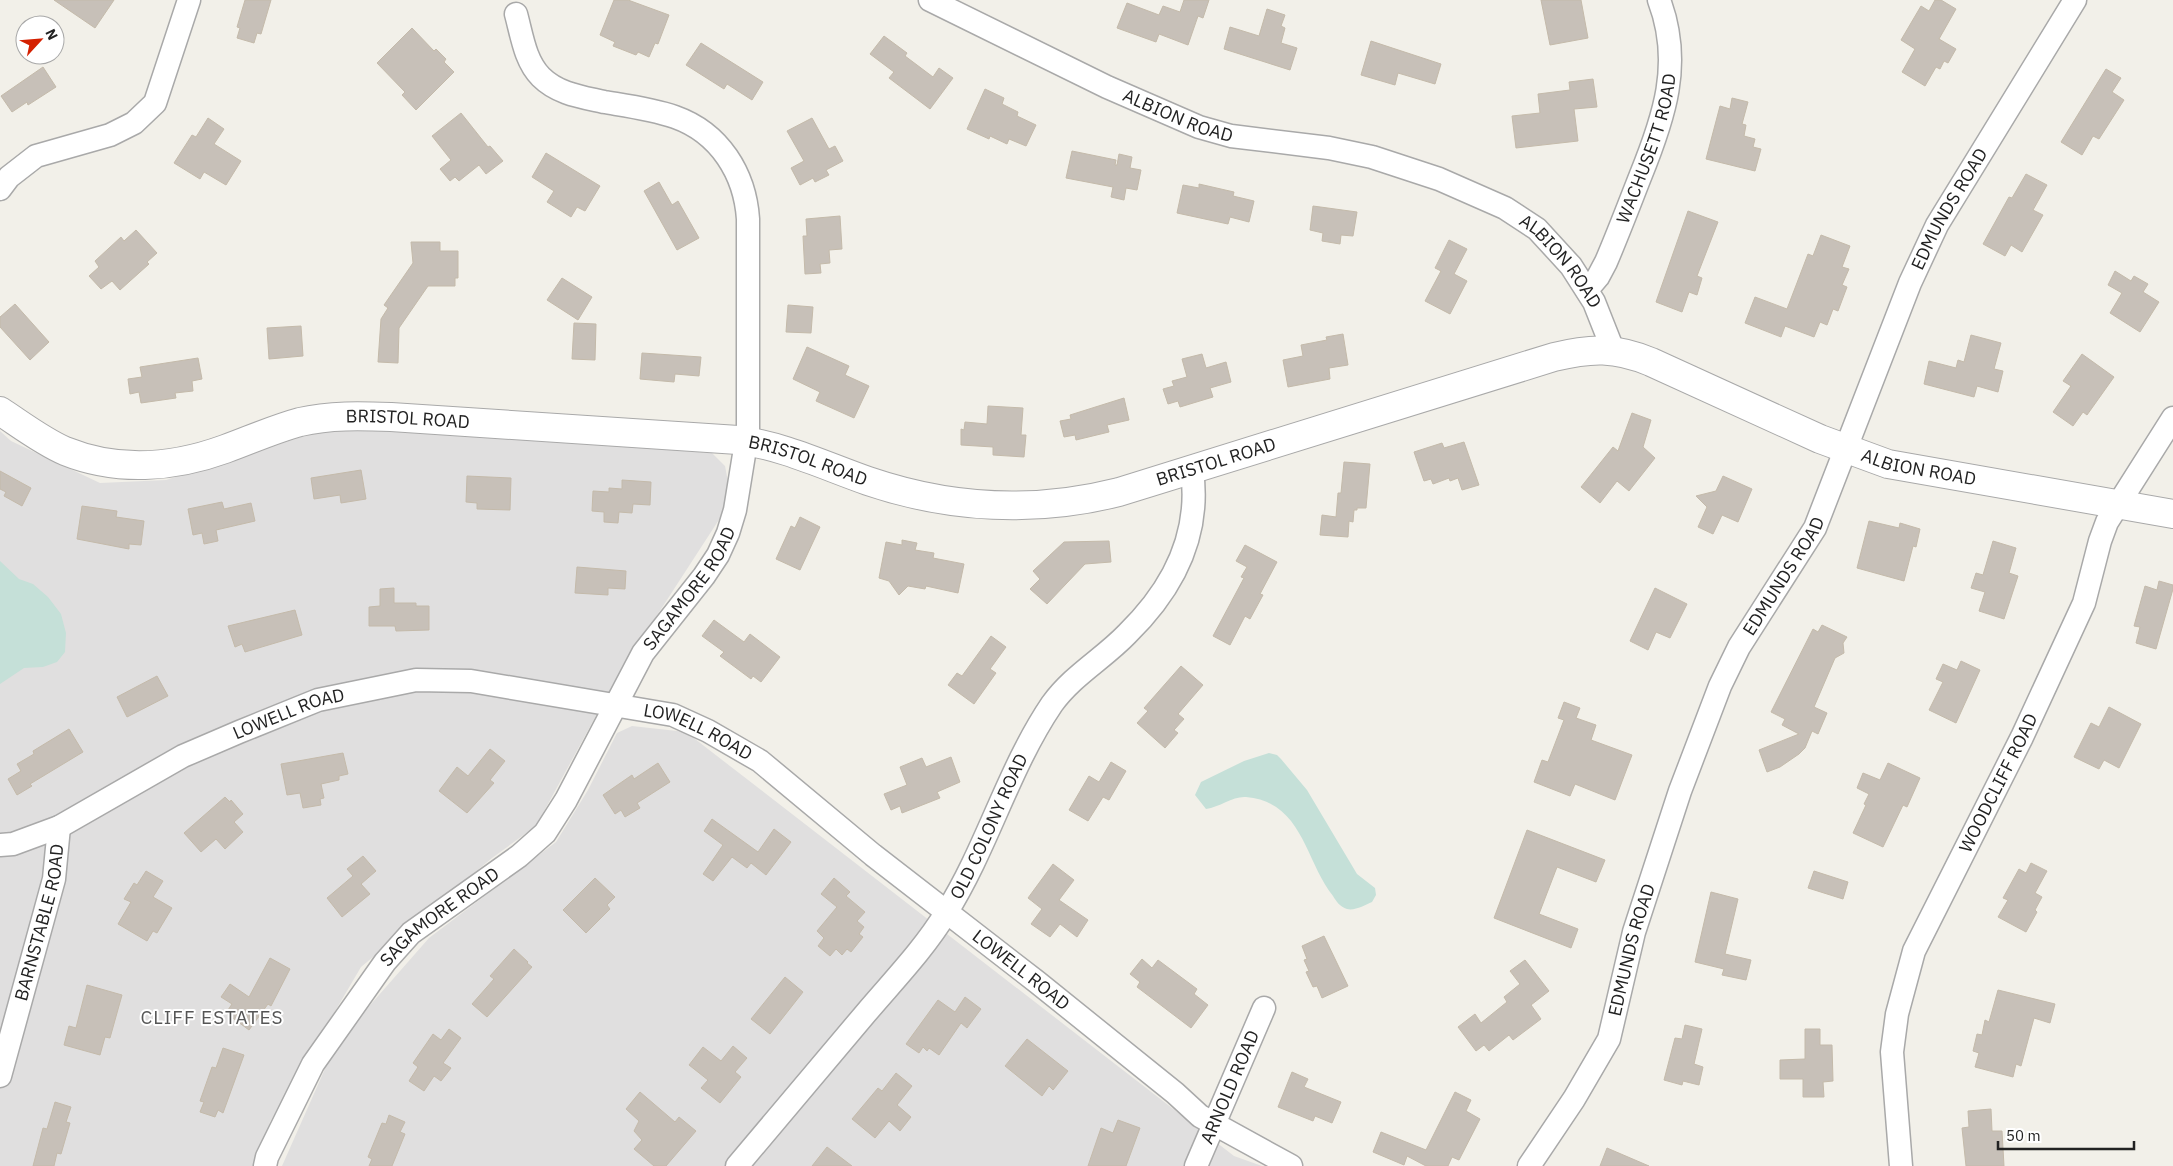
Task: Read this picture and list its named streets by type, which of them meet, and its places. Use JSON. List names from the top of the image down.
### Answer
{
  "streets": {
    "street": [
      "ALBION ROAD",
      "WACHUSETT ROAD",
      "EDMUNDS ROAD",
      "BRISTOL ROAD",
      "SAGAMORE ROAD",
      "LOWELL ROAD",
      "WOODCLIFF ROAD",
      "OLD COLONY ROAD",
      "BARNSTABLE ROAD",
      "ARNOLD ROAD"
    ]
  },
  "crossings": [
    ["ALBION ROAD", "WACHUSETT ROAD"],
    ["ALBION ROAD", "EDMUNDS ROAD"],
    ["ALBION ROAD", "BRISTOL ROAD"],
    ["ALBION ROAD", "WOODCLIFF ROAD"],
    ["BRISTOL ROAD", "SAGAMORE ROAD"],
    ["BRISTOL ROAD", "OLD COLONY ROAD"],
    ["SAGAMORE ROAD", "LOWELL ROAD"],
    ["LOWELL ROAD", "OLD COLONY ROAD"],
    ["LOWELL ROAD", "BARNSTABLE ROAD"],
    ["LOWELL ROAD", "ARNOLD ROAD"]
  ],
  "districts": ["CLIFF ESTATES"],
  "scale_bar": "50 m",
  "north": "top right"
}
